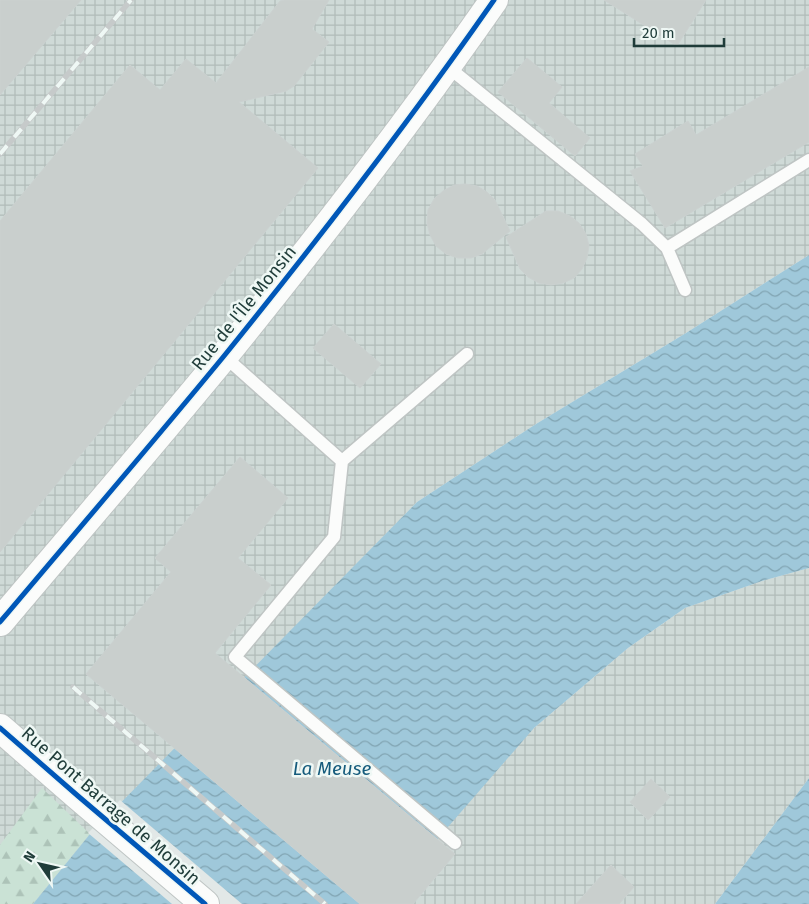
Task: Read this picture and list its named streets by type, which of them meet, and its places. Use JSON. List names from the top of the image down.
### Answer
{
  "streets": {
    "street": ["Rue de l'Île Monsin", "Rue Pont Barrage de Monsin"]
  },
  "water": ["La Meuse"],
  "scale_bar": "20 m",
  "north": "top left"
}
